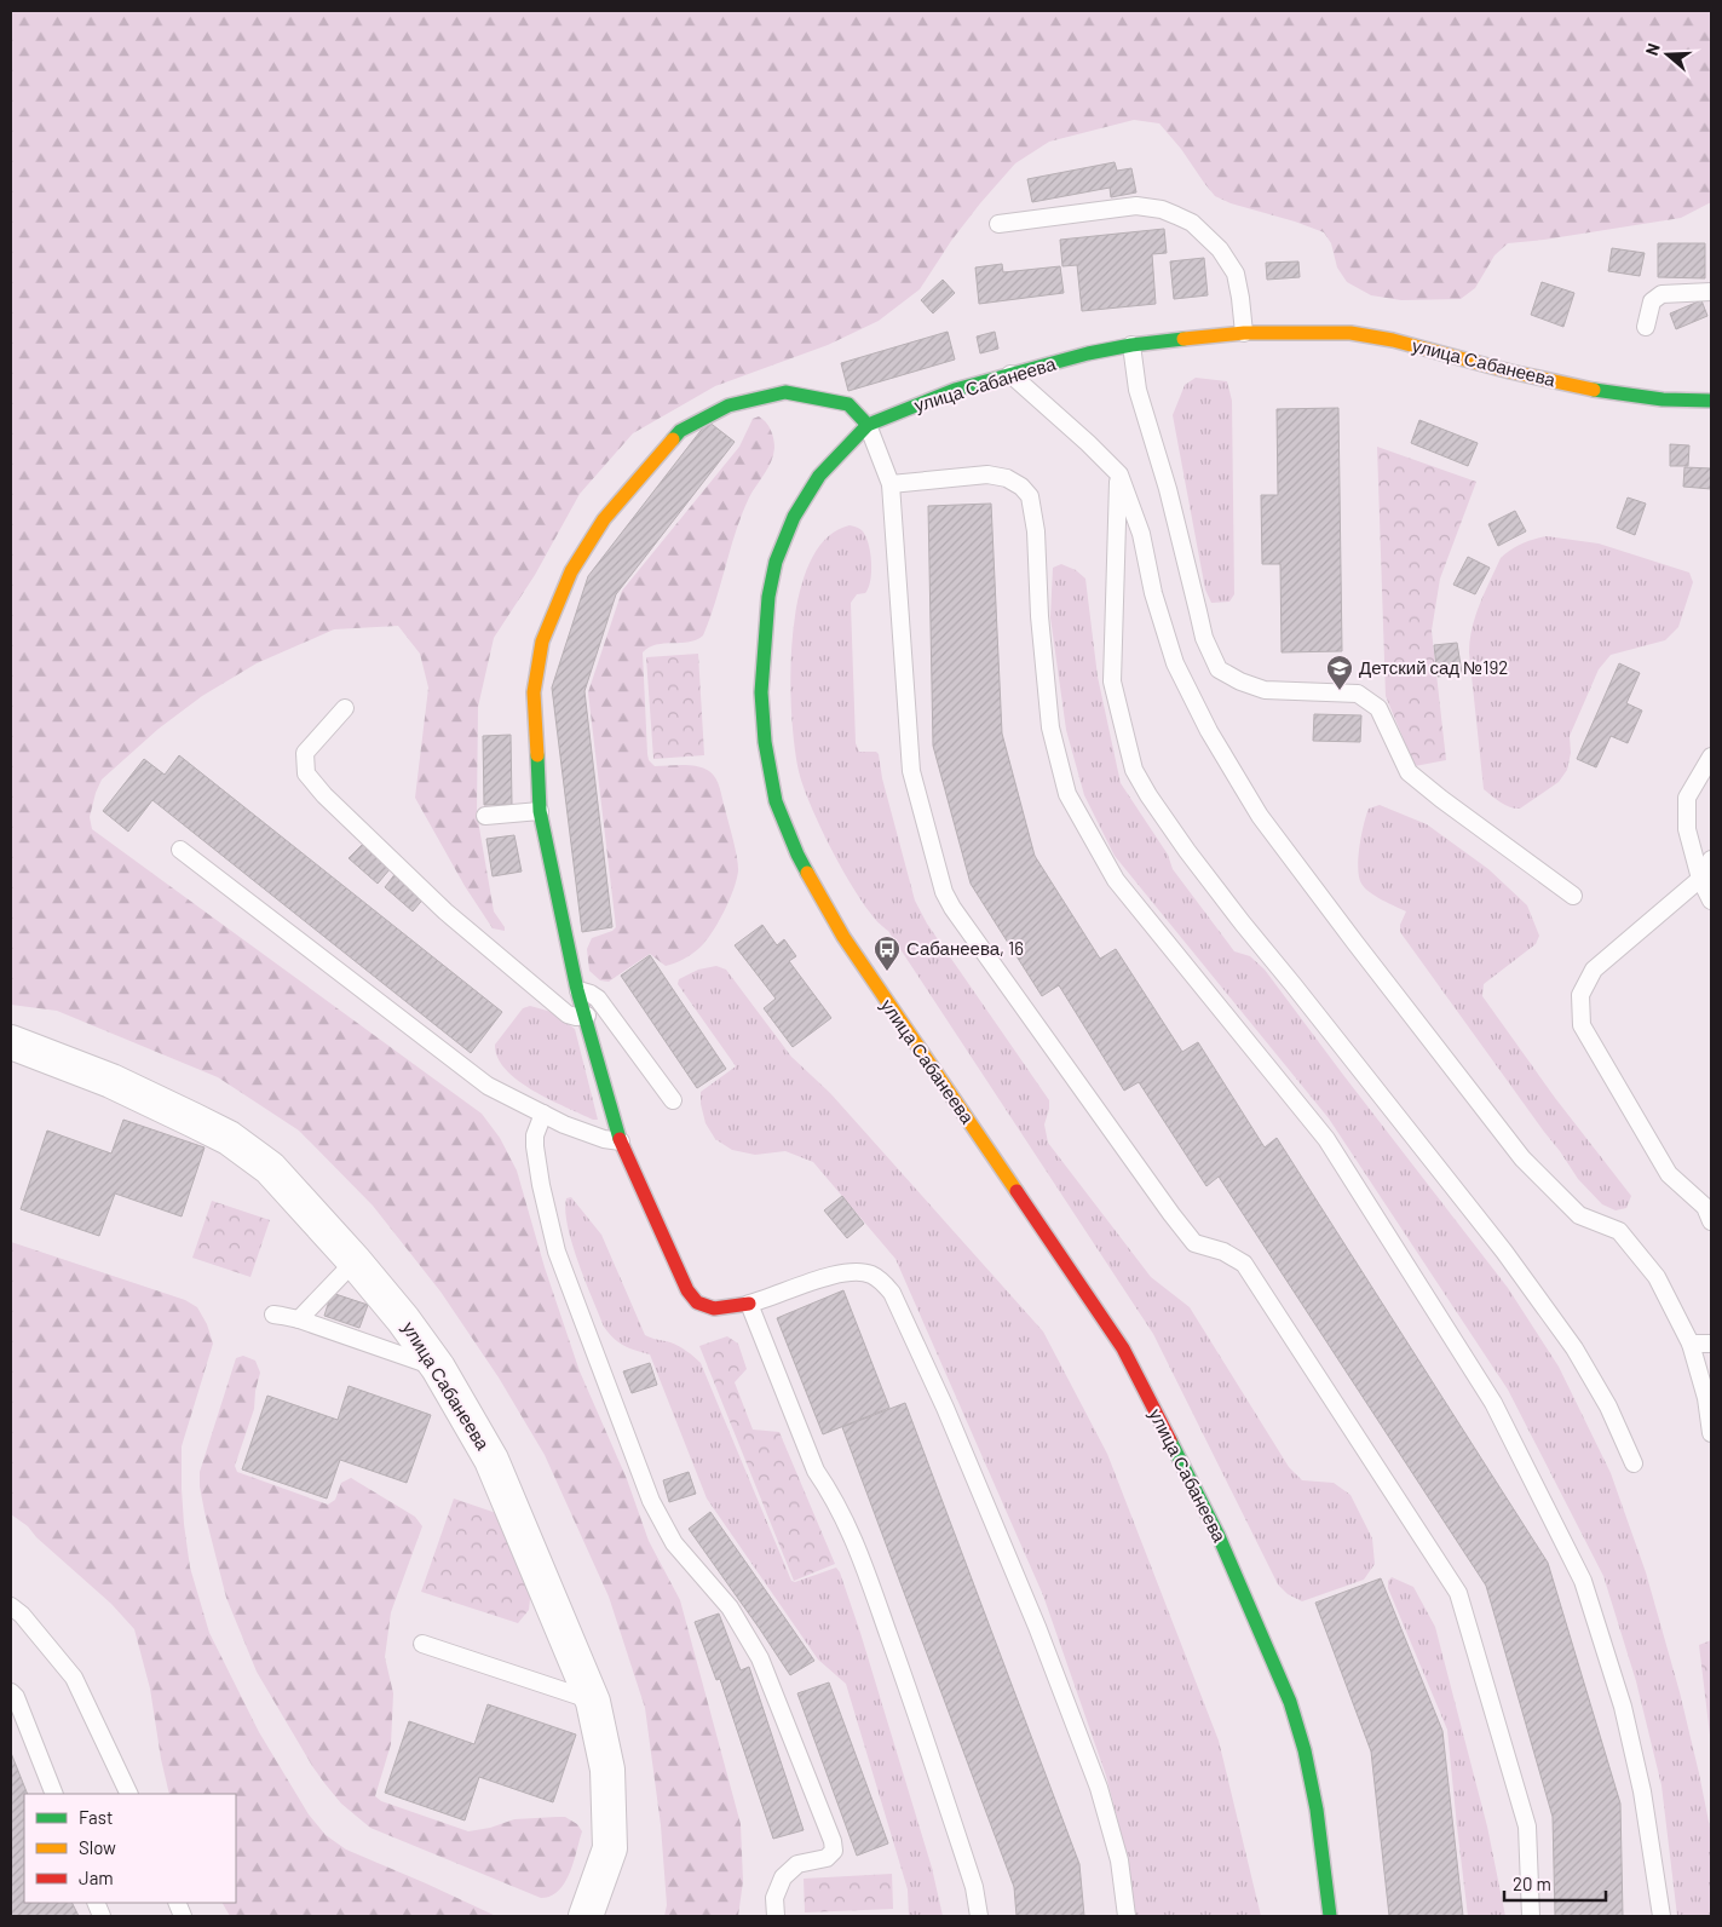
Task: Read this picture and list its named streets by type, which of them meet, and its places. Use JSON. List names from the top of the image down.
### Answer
{
  "streets": {
    "street": ["улица Сабанеева"]
  },
  "places": {
    "school or university": ["Детский сад №192"],
    "bus stop": ["Сабанеева, 16"]
  },
  "legend": ["Fast", "Slow", "Jam"],
  "scale_bar": "20 m",
  "north": "left"
}
